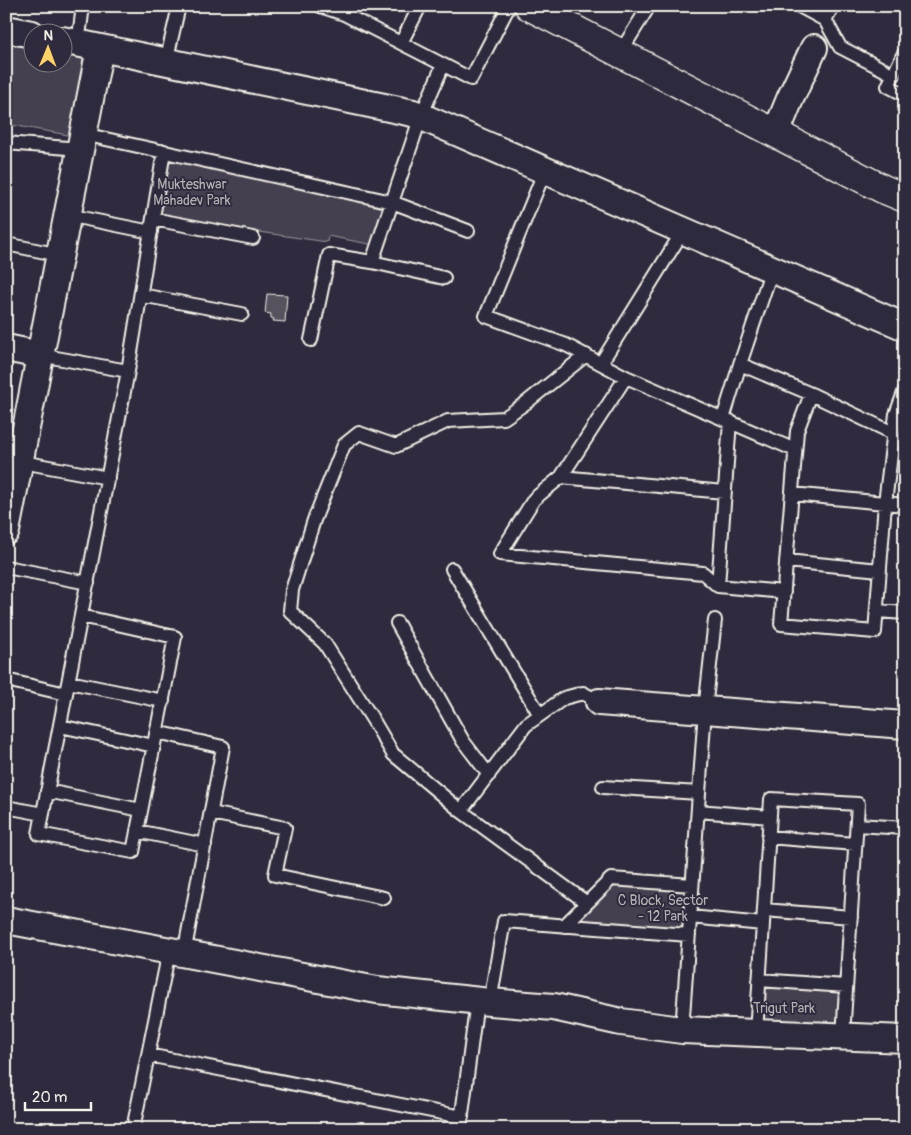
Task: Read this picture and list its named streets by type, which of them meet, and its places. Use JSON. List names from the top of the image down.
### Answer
{
  "parks": ["Mukteshwar Mahadev Park", "C Block, Sector - 12 Park", "Trigut Park"],
  "scale_bar": "20 m",
  "north": "top"
}
